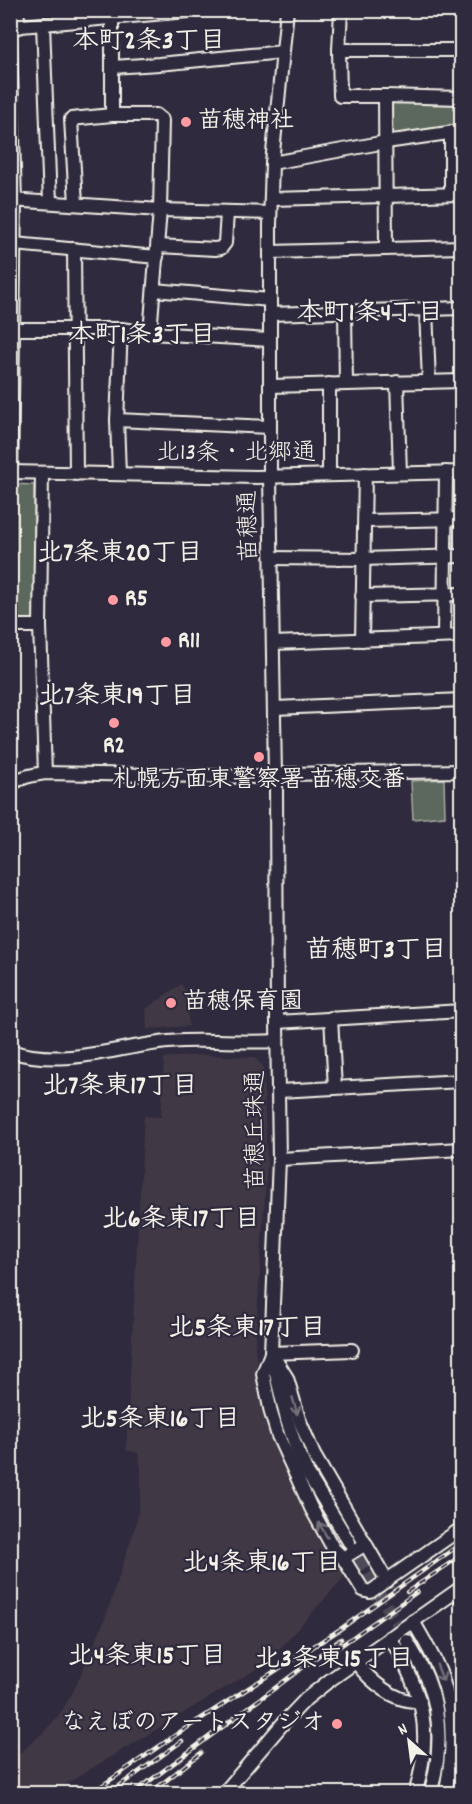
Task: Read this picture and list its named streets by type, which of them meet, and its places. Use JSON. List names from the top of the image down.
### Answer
{
  "streets": {
    "street": ["北13条・北郷通", "苗穂通", "苗穂丘珠通"]
  },
  "crossings": [
    ["北13条・北郷通", "苗穂通"],
    ["苗穂通", "苗穂丘珠通"]
  ],
  "districts": [
    "本町2条3丁目",
    "本町1条4丁目",
    "本町1条3丁目",
    "北7条東20丁目",
    "北7条東19丁目",
    "苗穂町3丁目",
    "北7条東17丁目",
    "北6条東17丁目",
    "北5条東17丁目",
    "北5条東16丁目",
    "北4条東16丁目",
    "北4条東15丁目",
    "北3条東15丁目"
  ],
  "places": [
    "苗穂神社",
    "R5",
    "R11",
    "R2",
    "札幌方面東警察署 苗穂交番",
    "苗穂保育園",
    "なえぼのアートスタジオ"
  ],
  "north": "top left"
}
